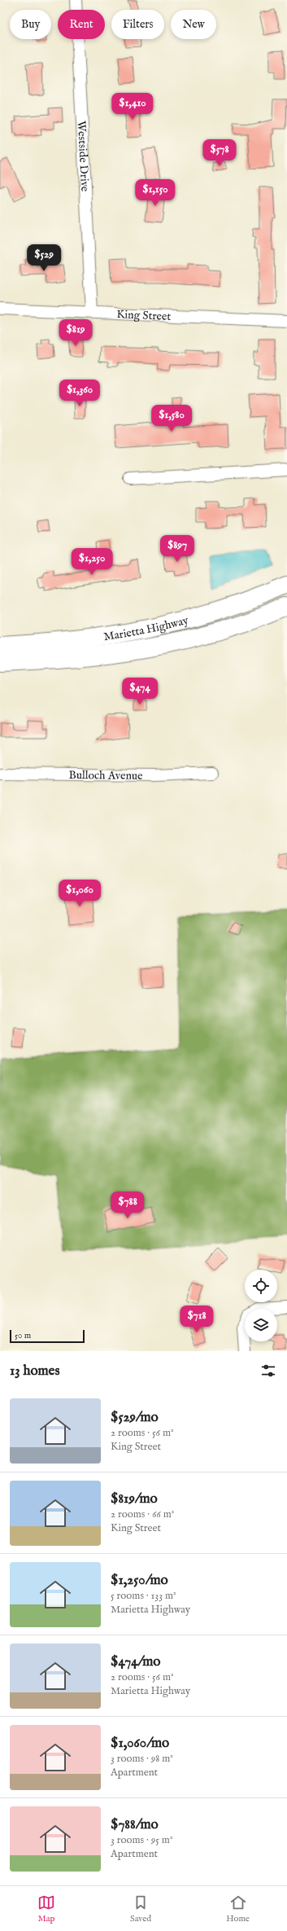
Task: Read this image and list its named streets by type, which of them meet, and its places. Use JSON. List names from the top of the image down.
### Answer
{
  "streets": {
    "highway": ["Marietta Highway"],
    "street": ["Westside Drive", "King Street", "Bulloch Avenue"]
  },
  "crossings": [
    ["Westside Drive", "King Street"]
  ],
  "scale_bar": "50 m",
  "page": {
    "chip": [
      "Buy",
      "Rent",
      "Filters",
      "New"
    ],
    "price": [
      "$1,410",
      "$578",
      "$1,150",
      "$529",
      "$819",
      "$1,360",
      "$1,580",
      "$897",
      "$1,250",
      "$474",
      "$1,060",
      "$788",
      "$718"
    ],
    "scale": "50 m",
    "heading": "13 homes",
    "list": [
      {
        "name": "$529/mo",
        "note": "2 rooms · 56 m² · King Street"
      },
      {
        "name": "$819/mo",
        "note": "2 rooms · 66 m² · King Street"
      },
      {
        "name": "$1,250/mo",
        "note": "5 rooms · 133 m² · Marietta Highway"
      },
      {
        "name": "$474/mo",
        "note": "2 rooms · 56 m² · Marietta Highway"
      },
      {
        "name": "$1,060/mo",
        "note": "3 rooms · 98 m² · Apartment"
      },
      {
        "name": "$788/mo",
        "note": "3 rooms · 95 m² · Apartment"
      }
    ],
    "tabs": ["Map", "Saved", "Home"]
  }
}
